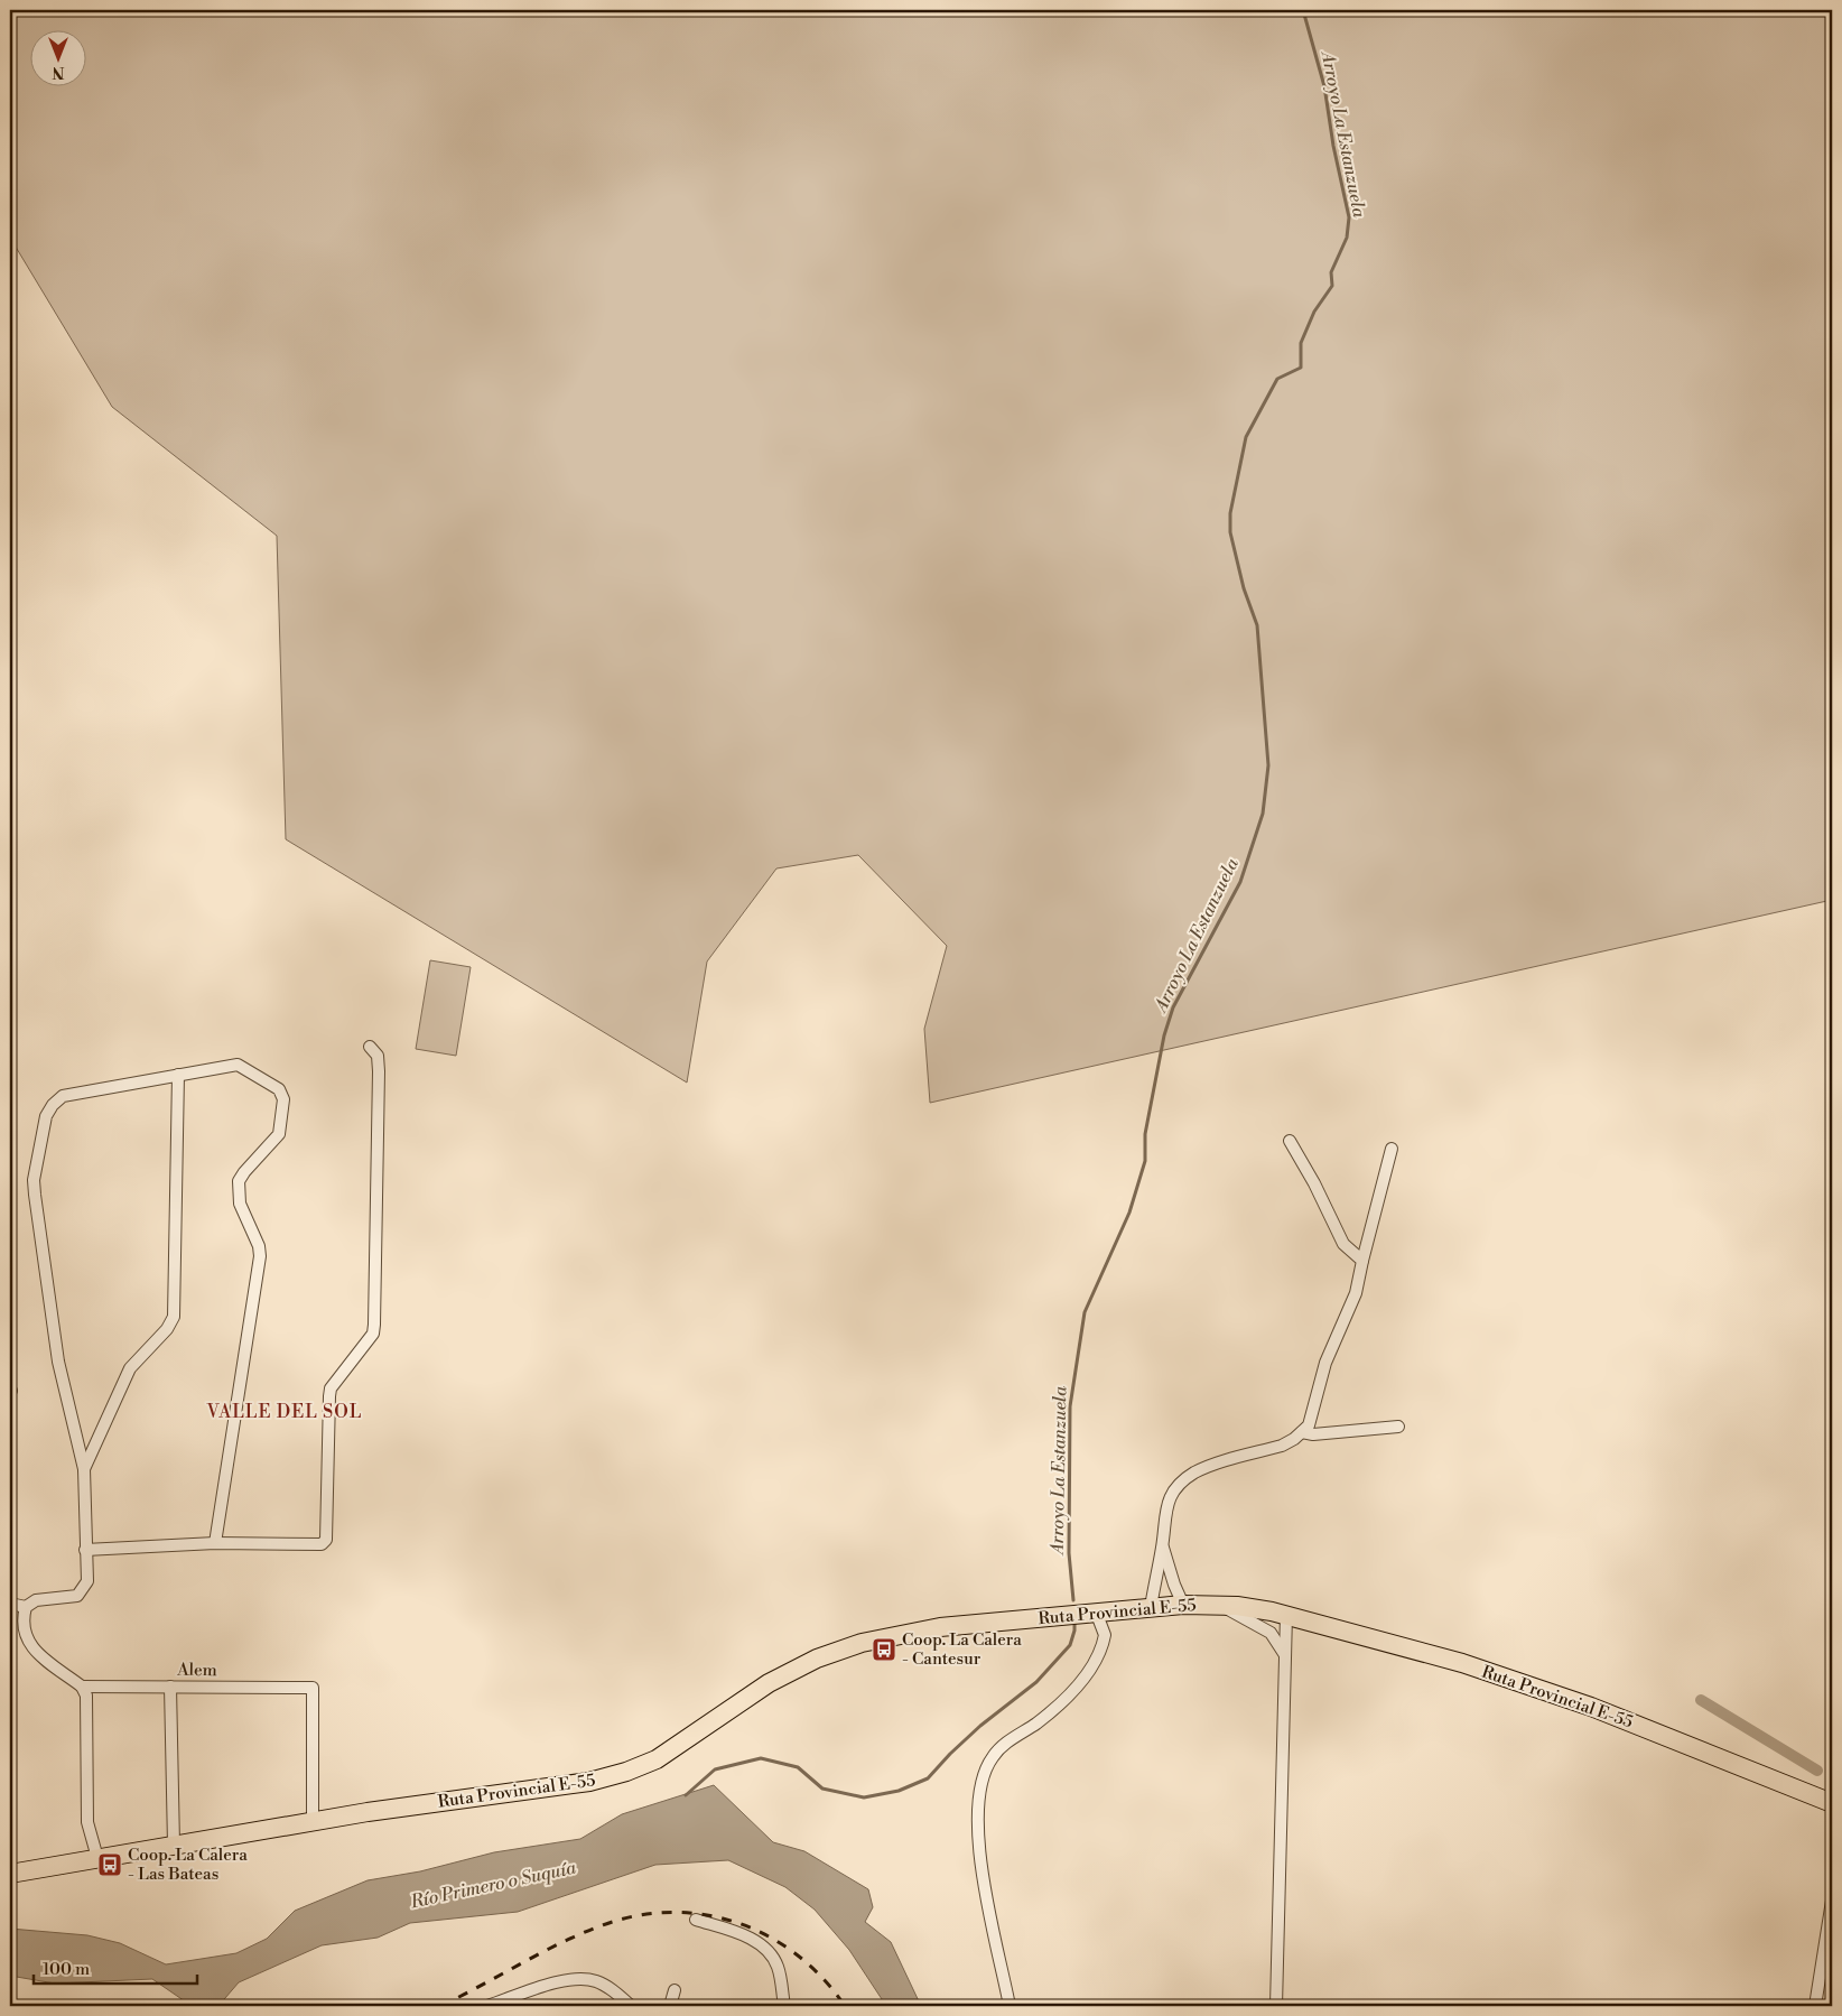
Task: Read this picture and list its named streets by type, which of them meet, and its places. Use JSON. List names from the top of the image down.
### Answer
{
  "streets": {
    "main road": ["Ruta Provincial E-55"],
    "street": ["Alem"]
  },
  "crossings": [
    ["Ruta Provincial E-55", "Alem"]
  ],
  "districts": ["VALLE DEL SOL"],
  "water": ["Arroyo La Estanzuela", "Río Primero o Suquía"],
  "places": {
    "bus stop": ["Coop. La Calera - Cantesur", "Coop. La Calera - Las Bateas"]
  },
  "scale_bar": "100 m",
  "north": "bottom"
}
